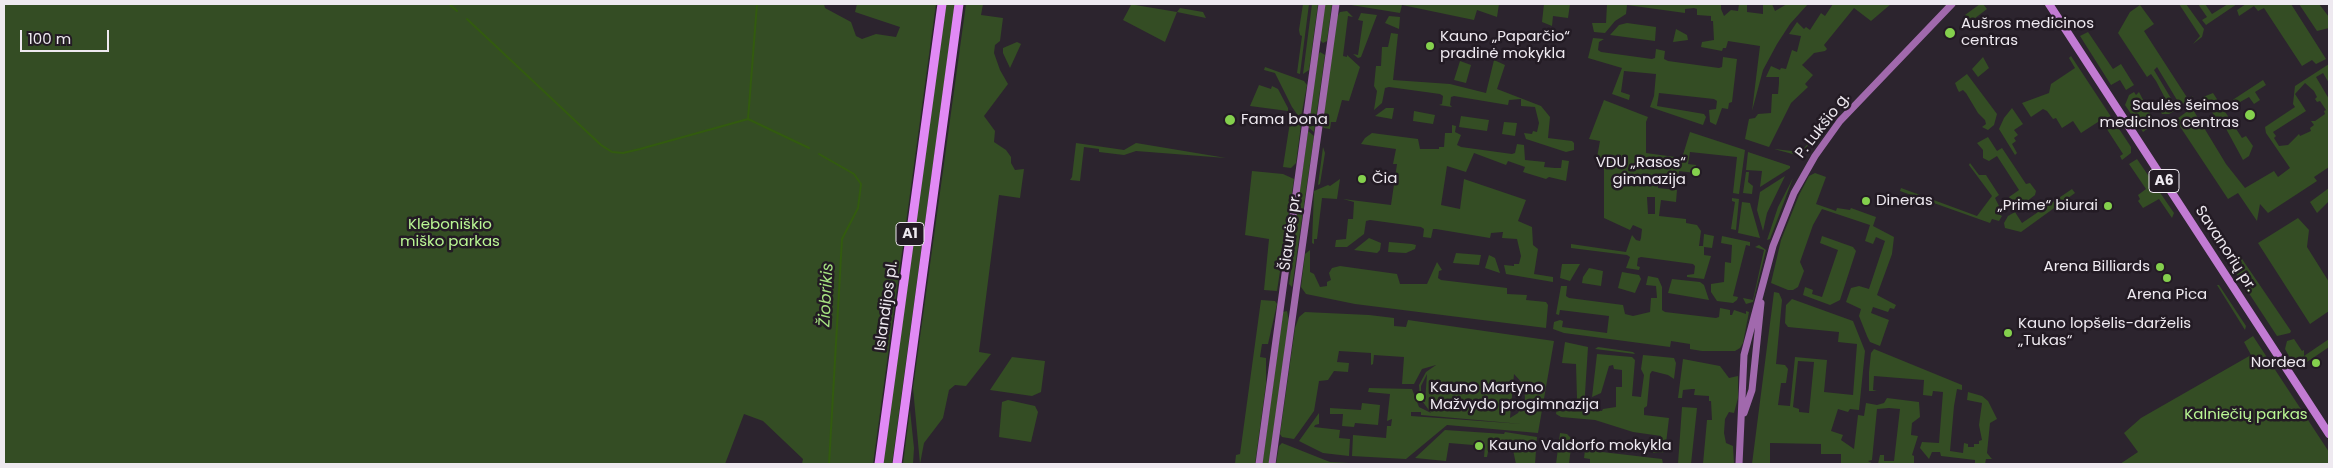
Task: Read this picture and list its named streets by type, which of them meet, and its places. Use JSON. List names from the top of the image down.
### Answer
{
  "streets": {
    "highway": ["A1", "Islandijos pl."],
    "main road": [
      "P. Lukšio g.",
      "A6",
      "Šiaurės pr.",
      "Savanorių pr."
    ]
  },
  "water": ["Žiobrikis"],
  "parks": ["Kleboniškio miško parkas", "Kalniečių parkas"],
  "places": [
    "Aušros medicinos centras",
    "Kauno „Paparčio“ pradinė mokykla",
    "Saulės šeimos medicinos centras",
    "Fama bona",
    "VDU „Rasos“ gimnazija",
    "Čia",
    "Dineras",
    "„Prime“ biurai",
    "Arena Billiards",
    "Arena Pica",
    "Kauno lopšelis-darželis „Tukas“",
    "Nordea",
    "Kauno Martyno Mažvydo progimnazija",
    "Kauno Valdorfo mokykla"
  ],
  "scale_bar": "100 m"
}
